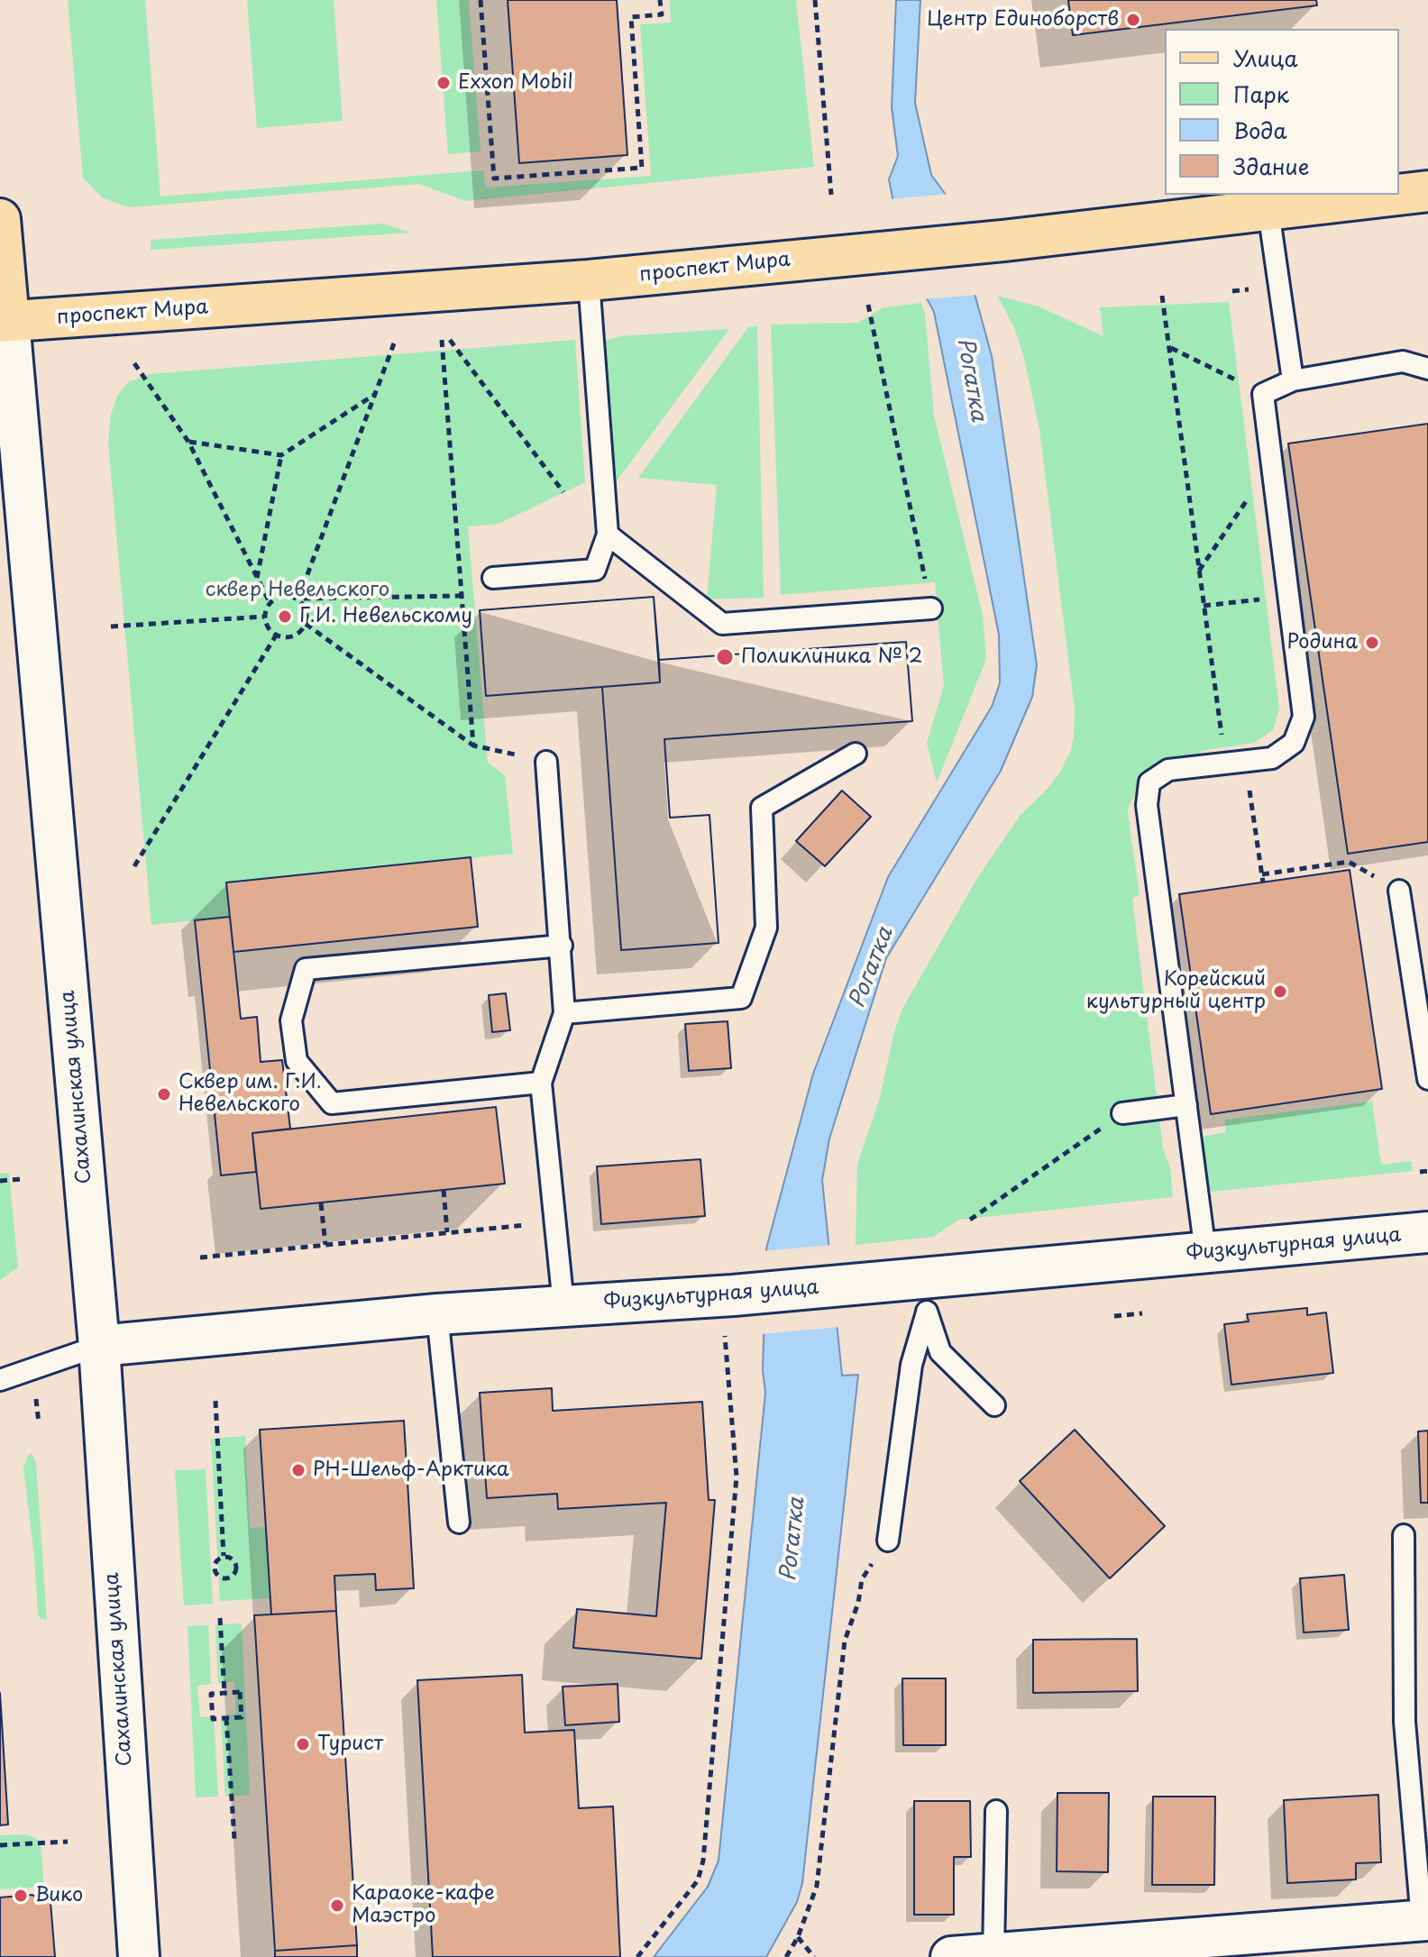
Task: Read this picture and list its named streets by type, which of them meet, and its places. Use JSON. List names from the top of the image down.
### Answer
{
  "streets": {
    "main road": ["проспект Мира", "Сахалинская улица"],
    "street": ["Физкультурная улица"]
  },
  "crossings": [
    ["проспект Мира", "Сахалинская улица"],
    ["Сахалинская улица", "Физкультурная улица"]
  ],
  "water": ["Рогатка"],
  "parks": ["сквер Невельского"],
  "places": [
    "Центр Единоборств",
    "Exxon Mobil",
    "Г.И. Невельскому",
    "Родина",
    "Поликлиника № 2",
    "Корейский культурный центр",
    "Сквер им. Г.И. Невельского",
    "РН-Шельф-Арктика",
    "Турист",
    "Вико",
    "Караоке-кафе Маэстро"
  ],
  "legend": [
    "Улица",
    "Парк",
    "Вода",
    "Здание"
  ]
}
